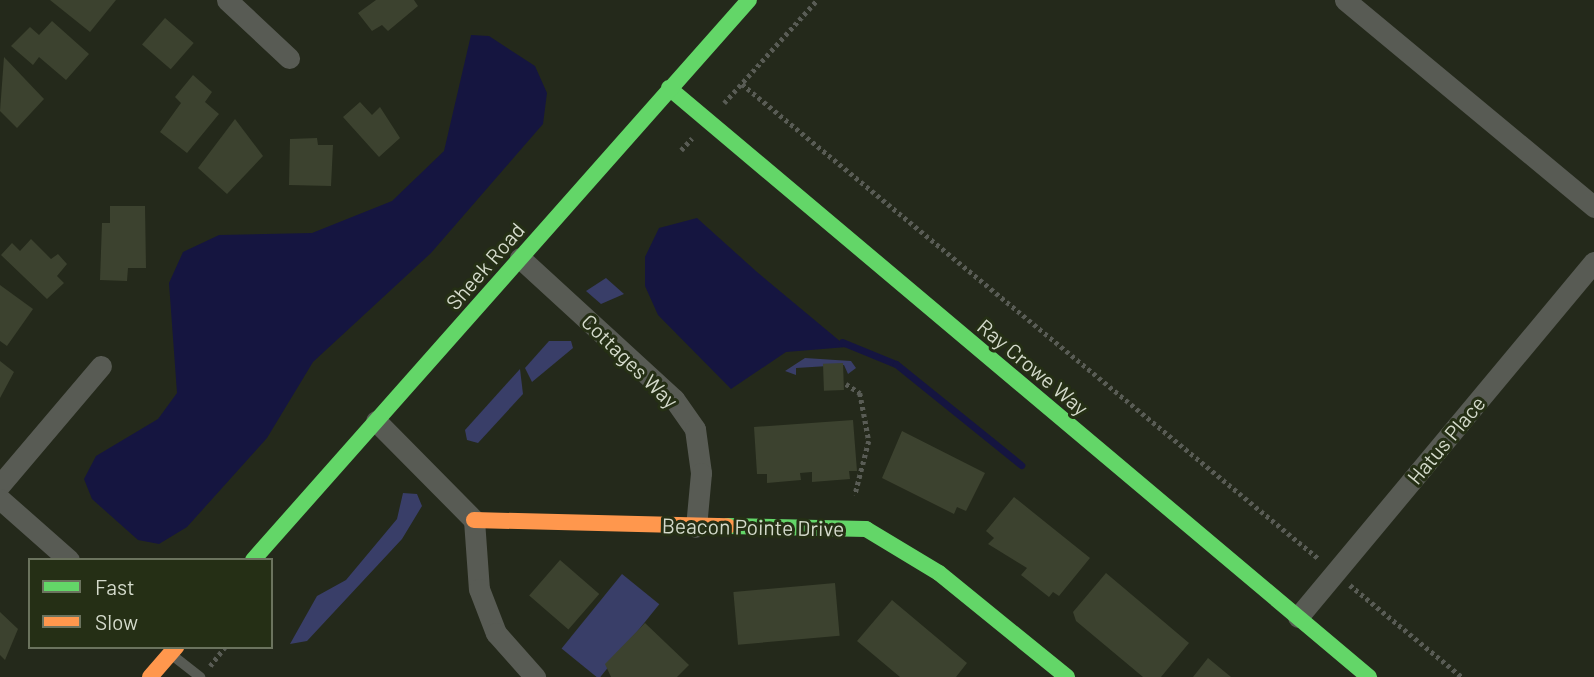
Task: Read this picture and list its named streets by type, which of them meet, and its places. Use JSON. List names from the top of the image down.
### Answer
{
  "streets": {
    "street": [
      "Sheek Road",
      "Cottages Way",
      "Ray Crowe Way",
      "Hatus Place",
      "Beacon Pointe Drive"
    ]
  },
  "crossings": [
    ["Sheek Road", "Cottages Way"],
    ["Sheek Road", "Ray Crowe Way"],
    ["Cottages Way", "Beacon Pointe Drive"],
    ["Ray Crowe Way", "Hatus Place"]
  ],
  "legend": ["Fast", "Slow"]
}
